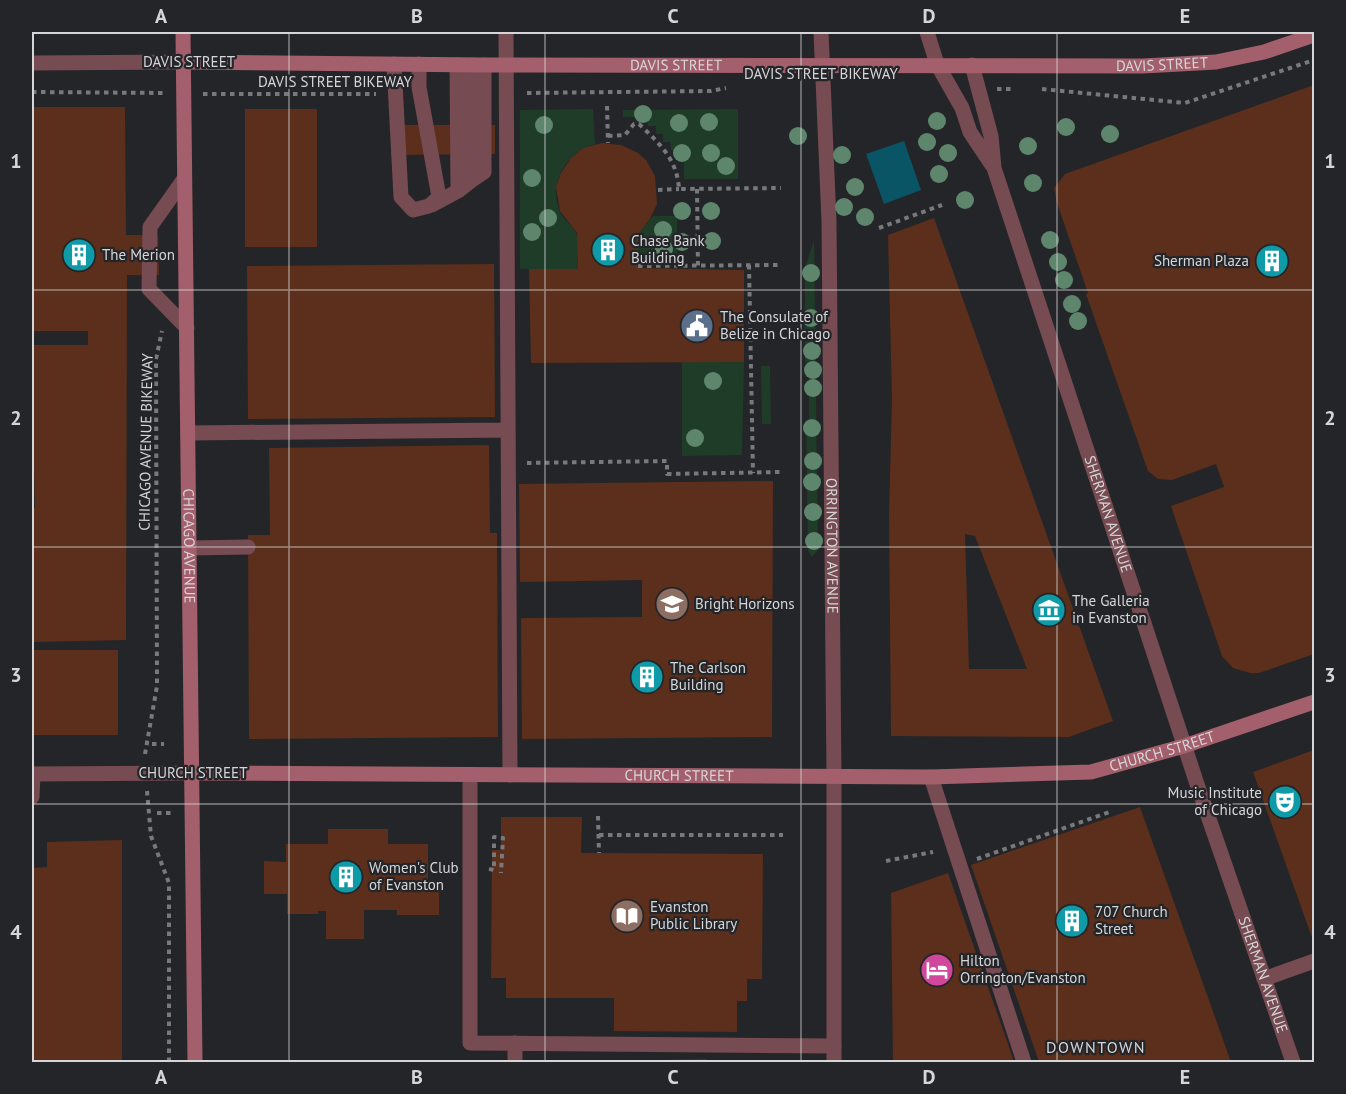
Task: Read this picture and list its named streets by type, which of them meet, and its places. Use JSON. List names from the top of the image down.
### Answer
{
  "streets": {
    "main road": ["DAVIS STREET", "CHICAGO AVENUE", "CHURCH STREET"],
    "street": ["SHERMAN AVENUE", "ORRINGTON AVENUE"],
    "path": ["DAVIS STREET BIKEWAY", "CHICAGO AVENUE BIKEWAY"]
  },
  "crossings": [
    ["DAVIS STREET", "SHERMAN AVENUE"],
    ["DAVIS STREET", "CHICAGO AVENUE"],
    ["DAVIS STREET", "ORRINGTON AVENUE"],
    ["DAVIS STREET BIKEWAY", "CHICAGO AVENUE"],
    ["SHERMAN AVENUE", "CHURCH STREET"],
    ["CHICAGO AVENUE", "CHURCH STREET"],
    ["ORRINGTON AVENUE", "CHURCH STREET"]
  ],
  "districts": ["DOWNTOWN"],
  "places": {
    "building": [
      "Chase Bank Building",
      "The Merion",
      "Sherman Plaza",
      "The Carlson Building",
      "Women's Club of Evanston",
      "707 Church Street"
    ],
    "public building": ["The Consulate of Belize in Chicago"],
    "school or university": ["Bright Horizons"],
    "museum": ["The Galleria in Evanston"],
    "theatre": ["Music Institute of Chicago"],
    "library": ["Evanston Public Library"],
    "hotel": ["Hilton Orrington/Evanston"]
  },
  "grid": {
    "columns": [
      "A",
      "B",
      "C",
      "D",
      "E"
    ],
    "rows": [
      "1",
      "2",
      "3",
      "4"
    ]
  }
}
